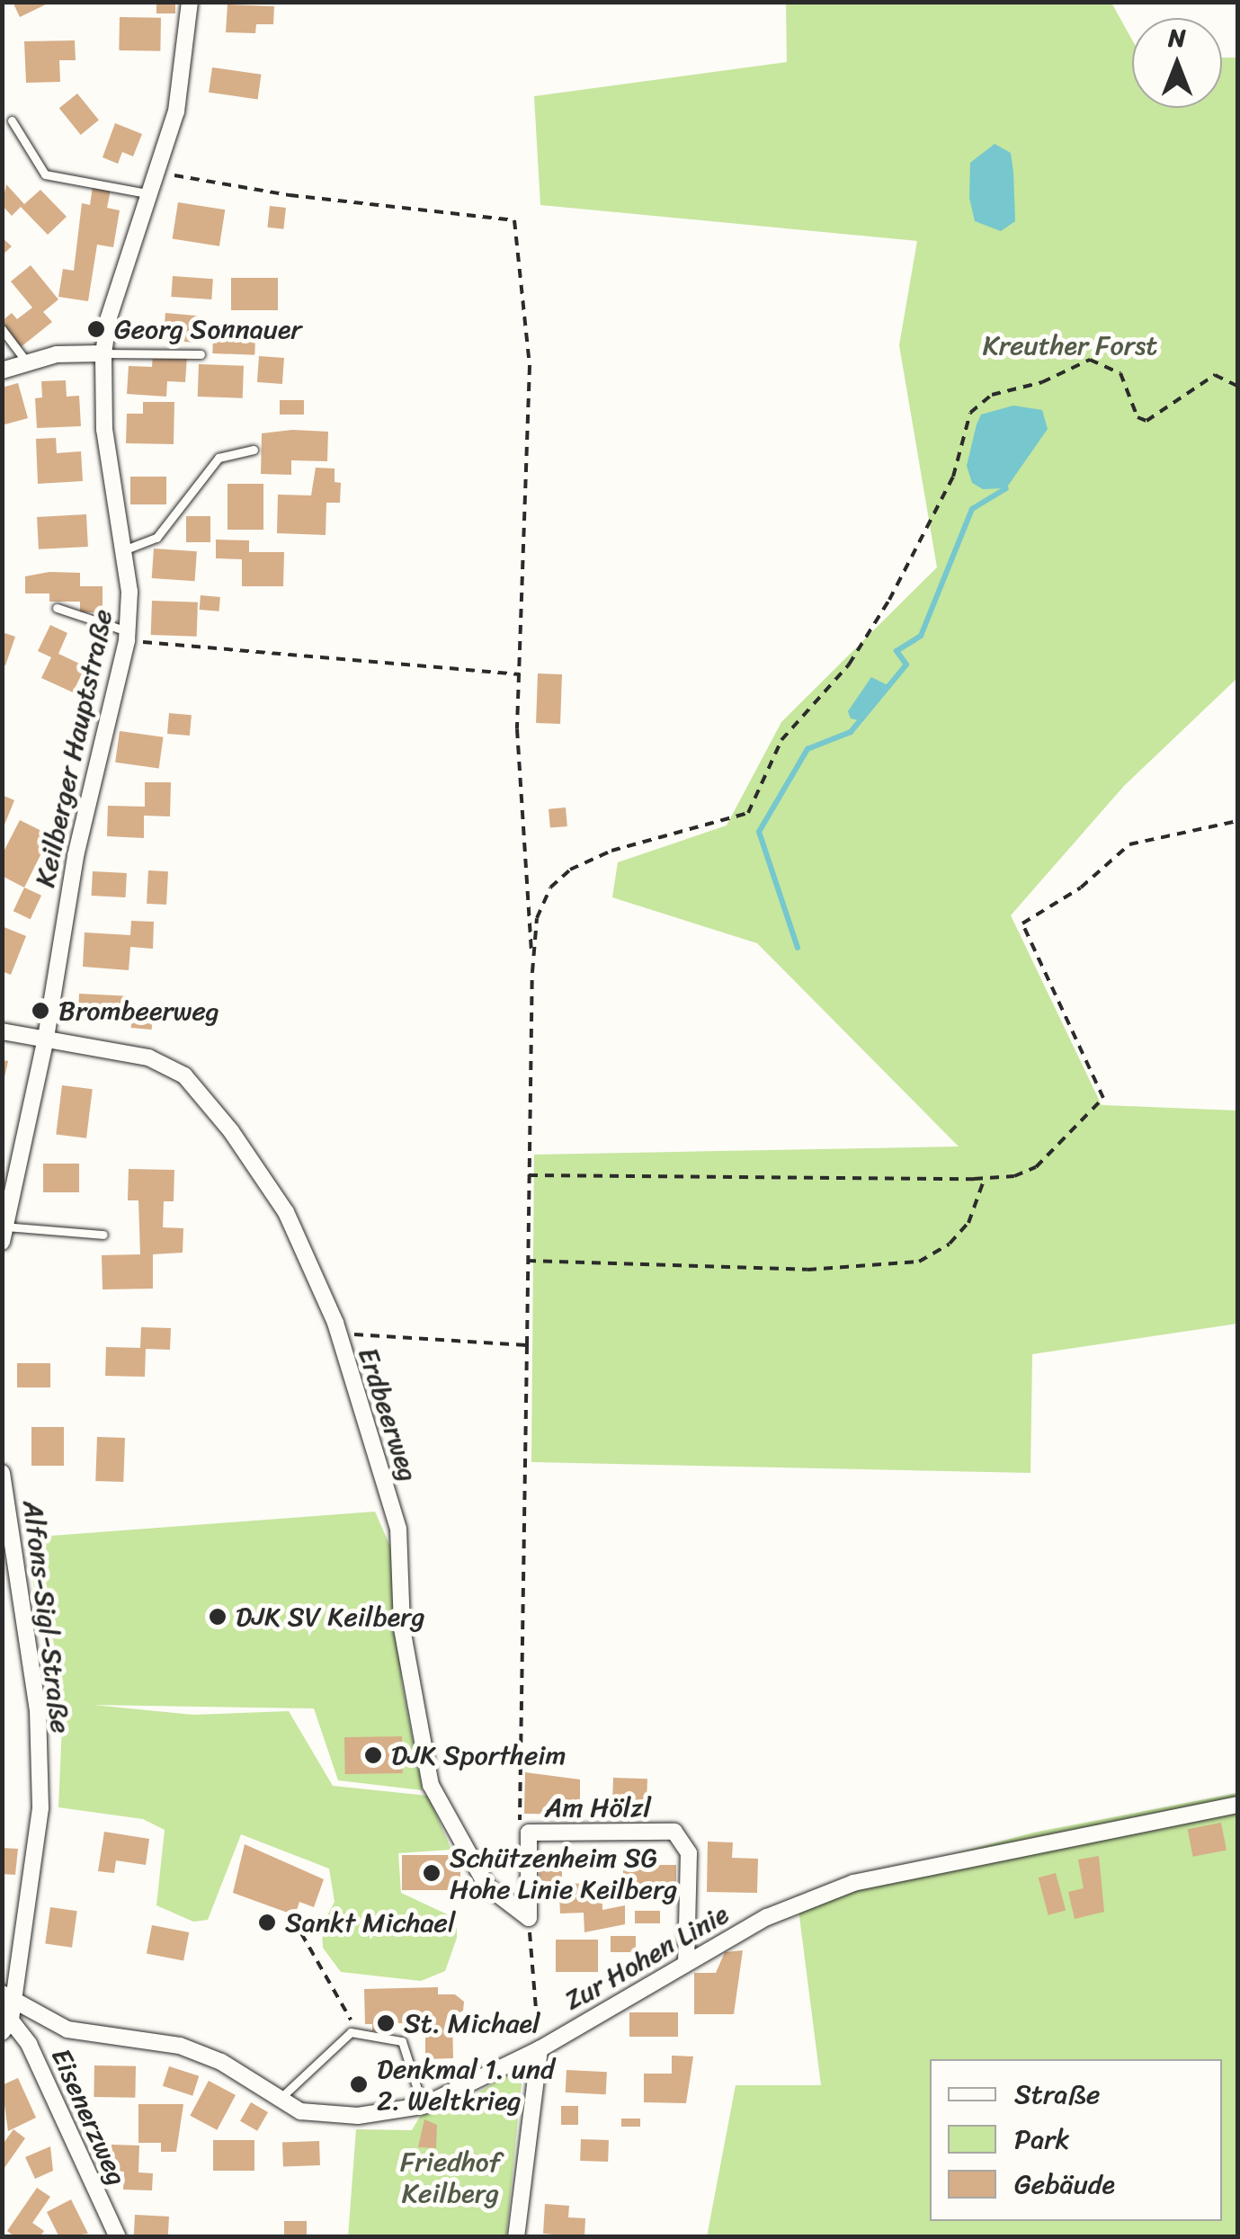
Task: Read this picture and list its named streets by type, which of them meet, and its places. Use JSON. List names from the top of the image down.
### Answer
{
  "streets": {
    "street": [
      "Keilberger Hauptstraße",
      "Erdbeerweg",
      "Alfons-Sigl-Straße",
      "Am Hölzl",
      "Zur Hohen Linie",
      "Eisenerzweg"
    ]
  },
  "crossings": [
    ["Keilberger Hauptstraße", "Erdbeerweg"],
    ["Erdbeerweg", "Am Hölzl"],
    ["Alfons-Sigl-Straße", "Zur Hohen Linie"],
    ["Alfons-Sigl-Straße", "Eisenerzweg"],
    ["Am Hölzl", "Zur Hohen Linie"]
  ],
  "parks": ["Kreuther Forst", "Friedhof Keilberg"],
  "places": [
    "Georg Sonnauer",
    "Brombeerweg",
    "DJK SV Keilberg",
    "DJK Sportheim",
    "Schützenheim SG Hohe Linie Keilberg",
    "Sankt Michael",
    "St. Michael",
    "Denkmal 1. und 2. Weltkrieg"
  ],
  "legend": ["Straße", "Park", "Gebäude"],
  "north": "top"
}
